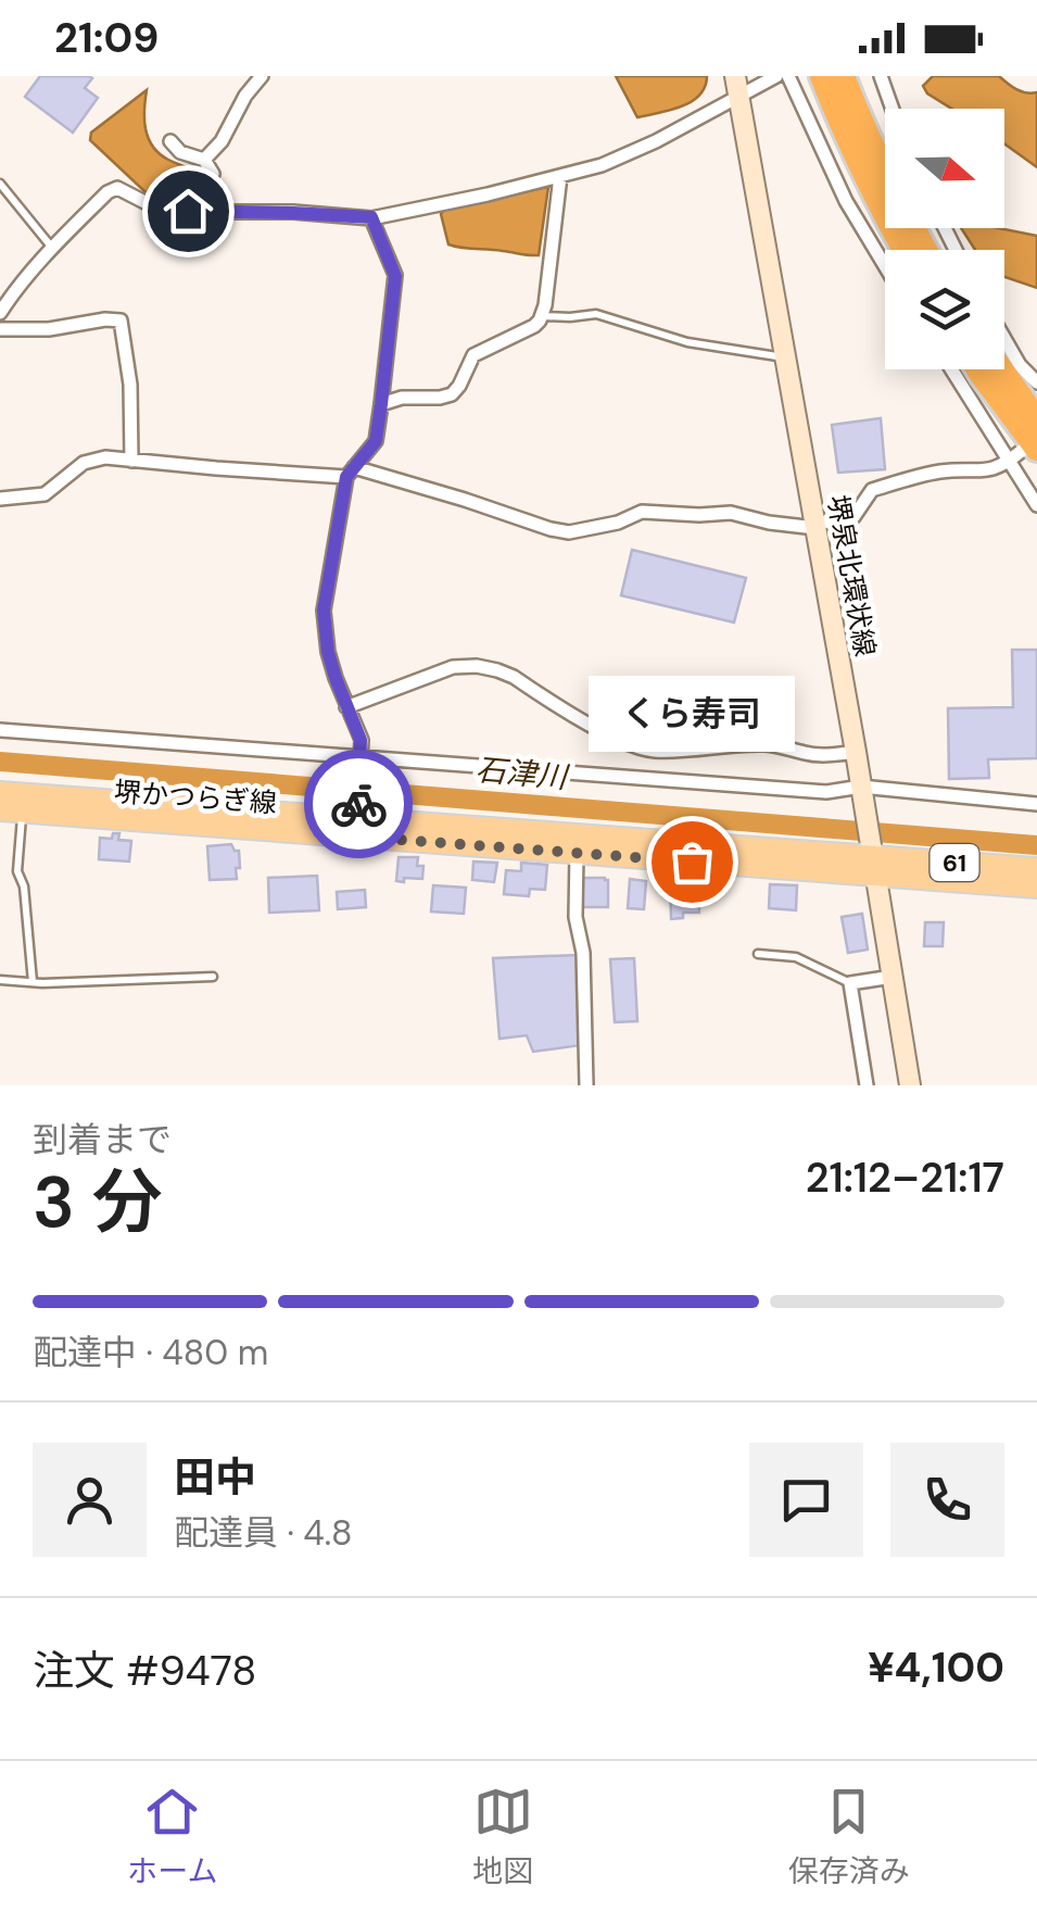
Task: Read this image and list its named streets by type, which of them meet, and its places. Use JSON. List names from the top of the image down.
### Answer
{
  "streets": {
    "main road": ["堺泉北環状線", "堺かつらぎ線", "61"]
  },
  "crossings": [
    ["堺泉北環状線", "堺かつらぎ線"]
  ],
  "water": ["石津川"],
  "places": ["くら寿司"],
  "north": "right",
  "page": {
    "status": "21:09",
    "bubble": "くら寿司",
    "heading": ["3 分", "到着まで", "21:12–21:17"],
    "panel": [
      "田中",
      "配達員 · 4.8",
      "注文 #9478",
      "¥4,100"
    ],
    "bar": "配達中 · 480 m",
    "tabs": ["ホーム", "地図", "保存済み"]
  }
}
